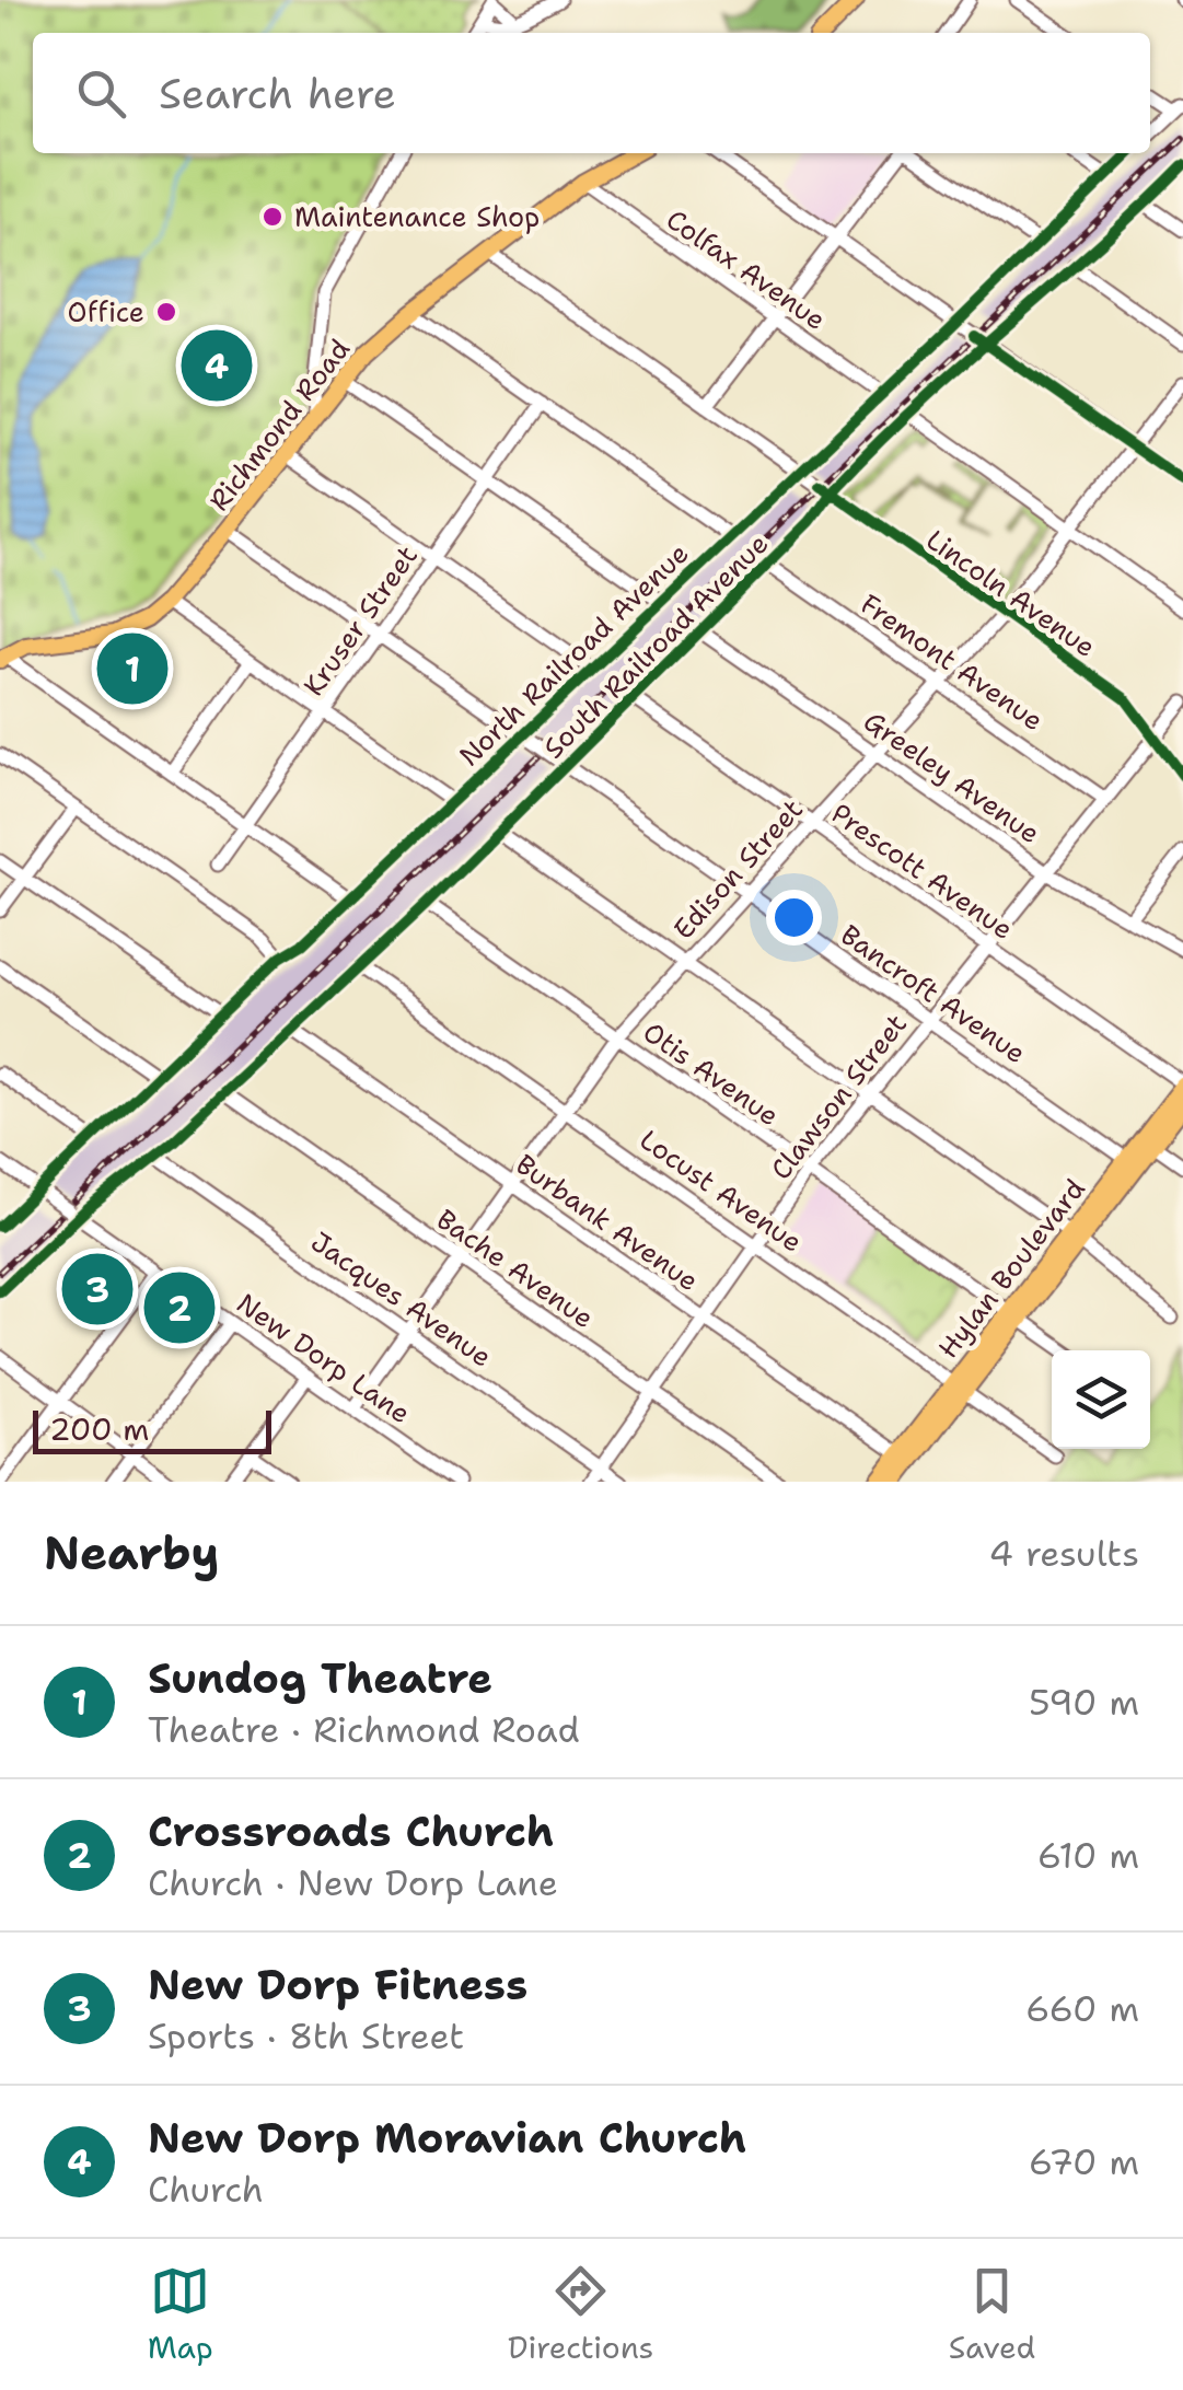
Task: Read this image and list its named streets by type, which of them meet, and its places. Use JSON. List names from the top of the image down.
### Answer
{
  "streets": {
    "main road": ["Richmond Road", "Hylan Boulevard"],
    "street": [
      "Colfax Avenue",
      "Lincoln Avenue",
      "Kruser Street",
      "South Railroad Avenue",
      "North Railroad Avenue",
      "Fremont Avenue",
      "Greeley Avenue",
      "Edison Street",
      "Prescott Avenue",
      "Bancroft Avenue",
      "Otis Avenue",
      "Clawson Street",
      "Locust Avenue",
      "Burbank Avenue",
      "Bache Avenue",
      "Jacques Avenue",
      "New Dorp Lane"
    ]
  },
  "crossings": [
    ["Colfax Avenue", "Richmond Road"],
    ["Colfax Avenue", "North Railroad Avenue"],
    ["Richmond Road", "Lincoln Avenue"],
    ["Richmond Road", "Bancroft Avenue"],
    ["Lincoln Avenue", "South Railroad Avenue"],
    ["Lincoln Avenue", "North Railroad Avenue"],
    ["Lincoln Avenue", "Edison Street"],
    ["Lincoln Avenue", "Clawson Street"],
    ["Kruser Street", "Bancroft Avenue"],
    ["South Railroad Avenue", "Fremont Avenue"],
    ["South Railroad Avenue", "Greeley Avenue"],
    ["South Railroad Avenue", "Prescott Avenue"],
    ["South Railroad Avenue", "Bancroft Avenue"],
    ["South Railroad Avenue", "Otis Avenue"],
    ["South Railroad Avenue", "Locust Avenue"],
    ["South Railroad Avenue", "Burbank Avenue"],
    ["South Railroad Avenue", "Bache Avenue"],
    ["South Railroad Avenue", "Jacques Avenue"],
    ["South Railroad Avenue", "New Dorp Lane"],
    ["North Railroad Avenue", "Bancroft Avenue"],
    ["North Railroad Avenue", "New Dorp Lane"],
    ["Fremont Avenue", "Edison Street"],
    ["Fremont Avenue", "Clawson Street"],
    ["Greeley Avenue", "Edison Street"],
    ["Greeley Avenue", "Clawson Street"],
    ["Edison Street", "Prescott Avenue"],
    ["Edison Street", "Bancroft Avenue"],
    ["Edison Street", "Otis Avenue"],
    ["Edison Street", "Locust Avenue"],
    ["Edison Street", "Burbank Avenue"],
    ["Edison Street", "Bache Avenue"],
    ["Edison Street", "Jacques Avenue"],
    ["Edison Street", "New Dorp Lane"],
    ["Prescott Avenue", "Clawson Street"],
    ["Prescott Avenue", "Hylan Boulevard"],
    ["Bancroft Avenue", "Clawson Street"],
    ["Bancroft Avenue", "Hylan Boulevard"],
    ["Otis Avenue", "Clawson Street"],
    ["Otis Avenue", "Hylan Boulevard"],
    ["Clawson Street", "Locust Avenue"],
    ["Clawson Street", "Burbank Avenue"],
    ["Clawson Street", "Bache Avenue"],
    ["Clawson Street", "Jacques Avenue"],
    ["Locust Avenue", "Hylan Boulevard"],
    ["Burbank Avenue", "Hylan Boulevard"]
  ],
  "places": ["Maintenance Shop", "Office"],
  "scale_bar": "200 m",
  "page": {
    "search": "Search here",
    "pins": [
      "4",
      "1",
      "3",
      "2"
    ],
    "scale": "200 m",
    "heading": ["Nearby", "4 results"],
    "list": [
      {
        "mark": "1",
        "name": "Sundog Theatre",
        "note": "Theatre · Richmond Road",
        "value": "590 m"
      },
      {
        "mark": "2",
        "name": "Crossroads Church",
        "note": "Church · New Dorp Lane",
        "value": "610 m"
      },
      {
        "mark": "3",
        "name": "New Dorp Fitness",
        "note": "Sports · 8th Street",
        "value": "660 m"
      },
      {
        "mark": "4",
        "name": "New Dorp Moravian Church",
        "note": "Church",
        "value": "670 m"
      }
    ],
    "nav": ["Map", "Directions", "Saved"]
  }
}
